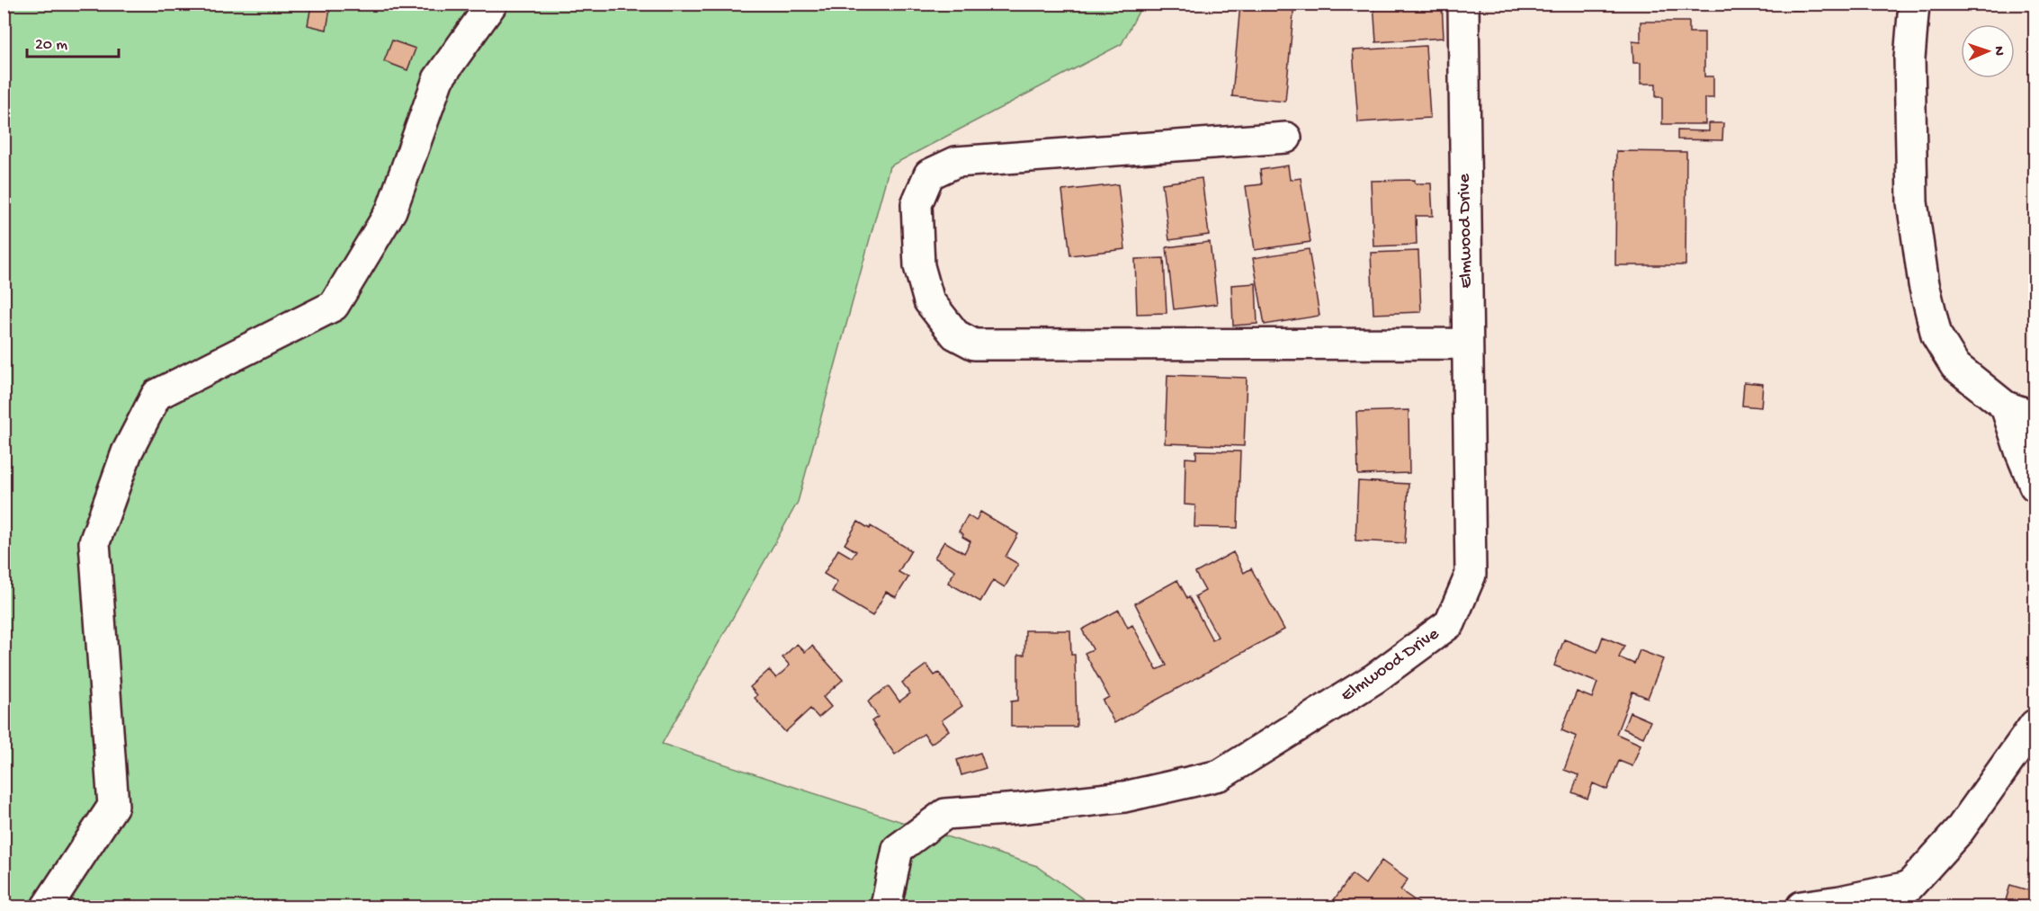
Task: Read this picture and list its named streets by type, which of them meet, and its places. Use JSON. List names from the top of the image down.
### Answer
{
  "streets": {
    "street": ["Elmwood Drive"]
  },
  "scale_bar": "20 m",
  "north": "right"
}
